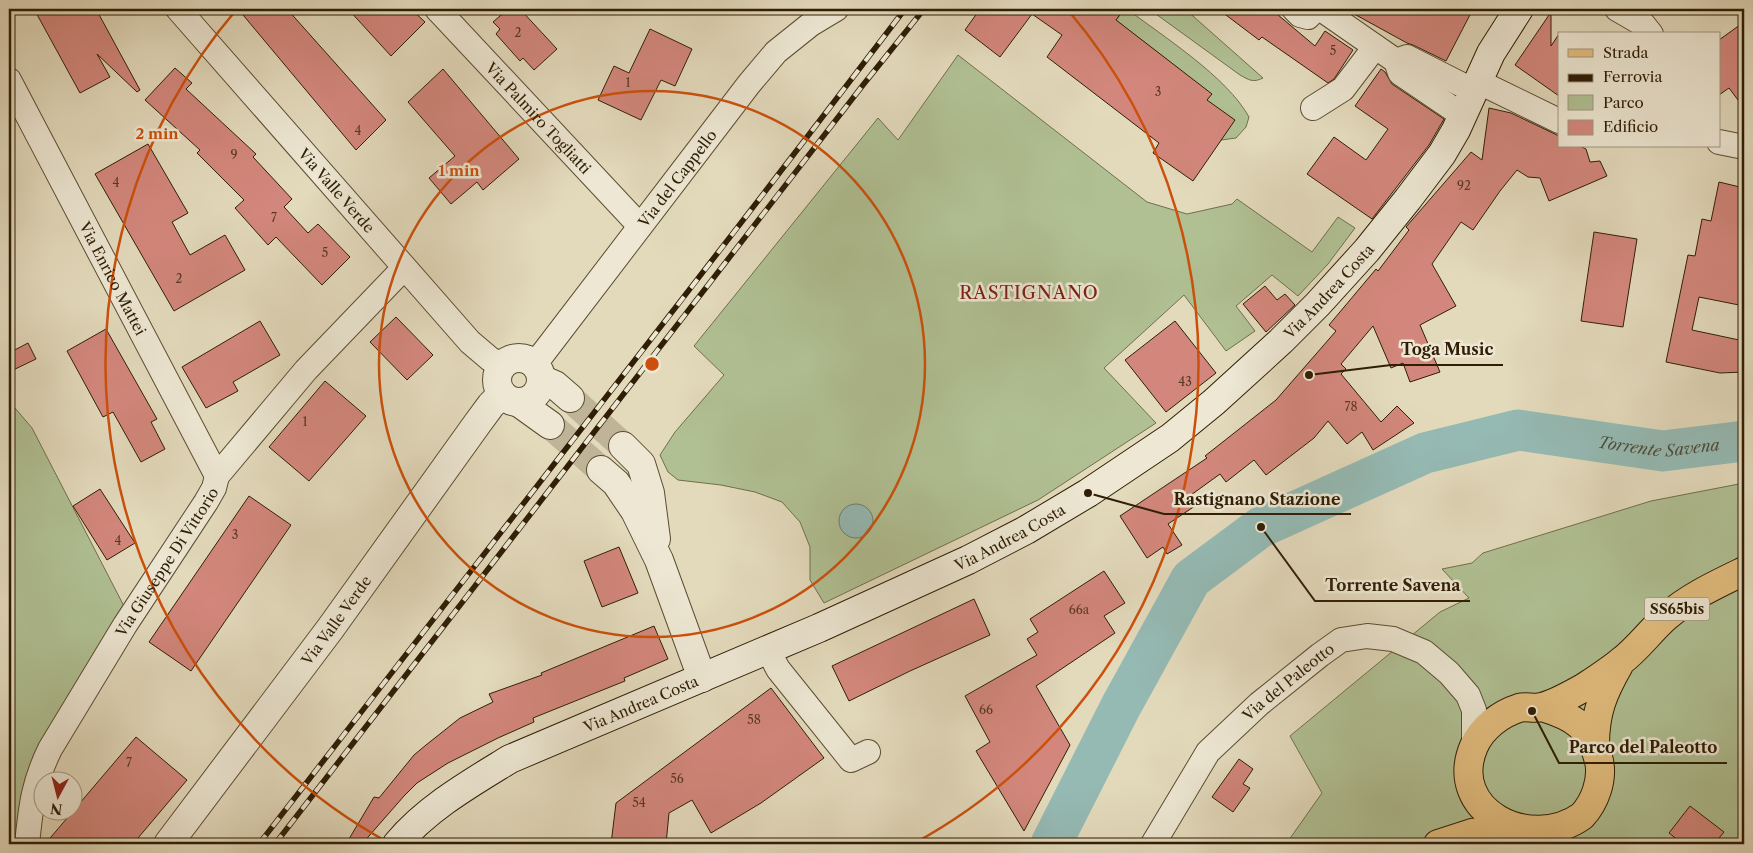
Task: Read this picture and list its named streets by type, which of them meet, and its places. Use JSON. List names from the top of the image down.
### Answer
{
  "streets": {
    "main road": ["Via Valle Verde", "Via Andrea Costa", "SS65bis"],
    "street": [
      "Via Palmiro Togliatti",
      "Via del Cappello",
      "Via Enrico Mattei",
      "Via Giuseppe Di Vittorio",
      "Via del Paleotto"
    ]
  },
  "crossings": [
    ["Via Palmiro Togliatti", "Via del Cappello"],
    ["Via del Cappello", "Via Valle Verde"],
    ["Via Valle Verde", "Via Giuseppe Di Vittorio"],
    ["Via Enrico Mattei", "Via Giuseppe Di Vittorio"],
    ["SS65bis", "Via del Paleotto"]
  ],
  "districts": ["RASTIGNANO"],
  "water": ["Torrente Savena"],
  "places": [
    "Toga Music",
    "Rastignano Stazione",
    "Torrente Savena",
    "Parco del Paleotto"
  ],
  "house_numbers": [
    "2",
    "5",
    "1",
    "3",
    "4",
    "9",
    "4",
    "92",
    "7",
    "5",
    "2",
    "43",
    "78",
    "1",
    "3",
    "4",
    "66a",
    "66",
    "58",
    "7",
    "56",
    "54"
  ],
  "legend": [
    "Strada",
    "Ferrovia",
    "Parco",
    "Edificio"
  ],
  "north": "bottom",
  "rings": ["2 min", "1 min"]
}
